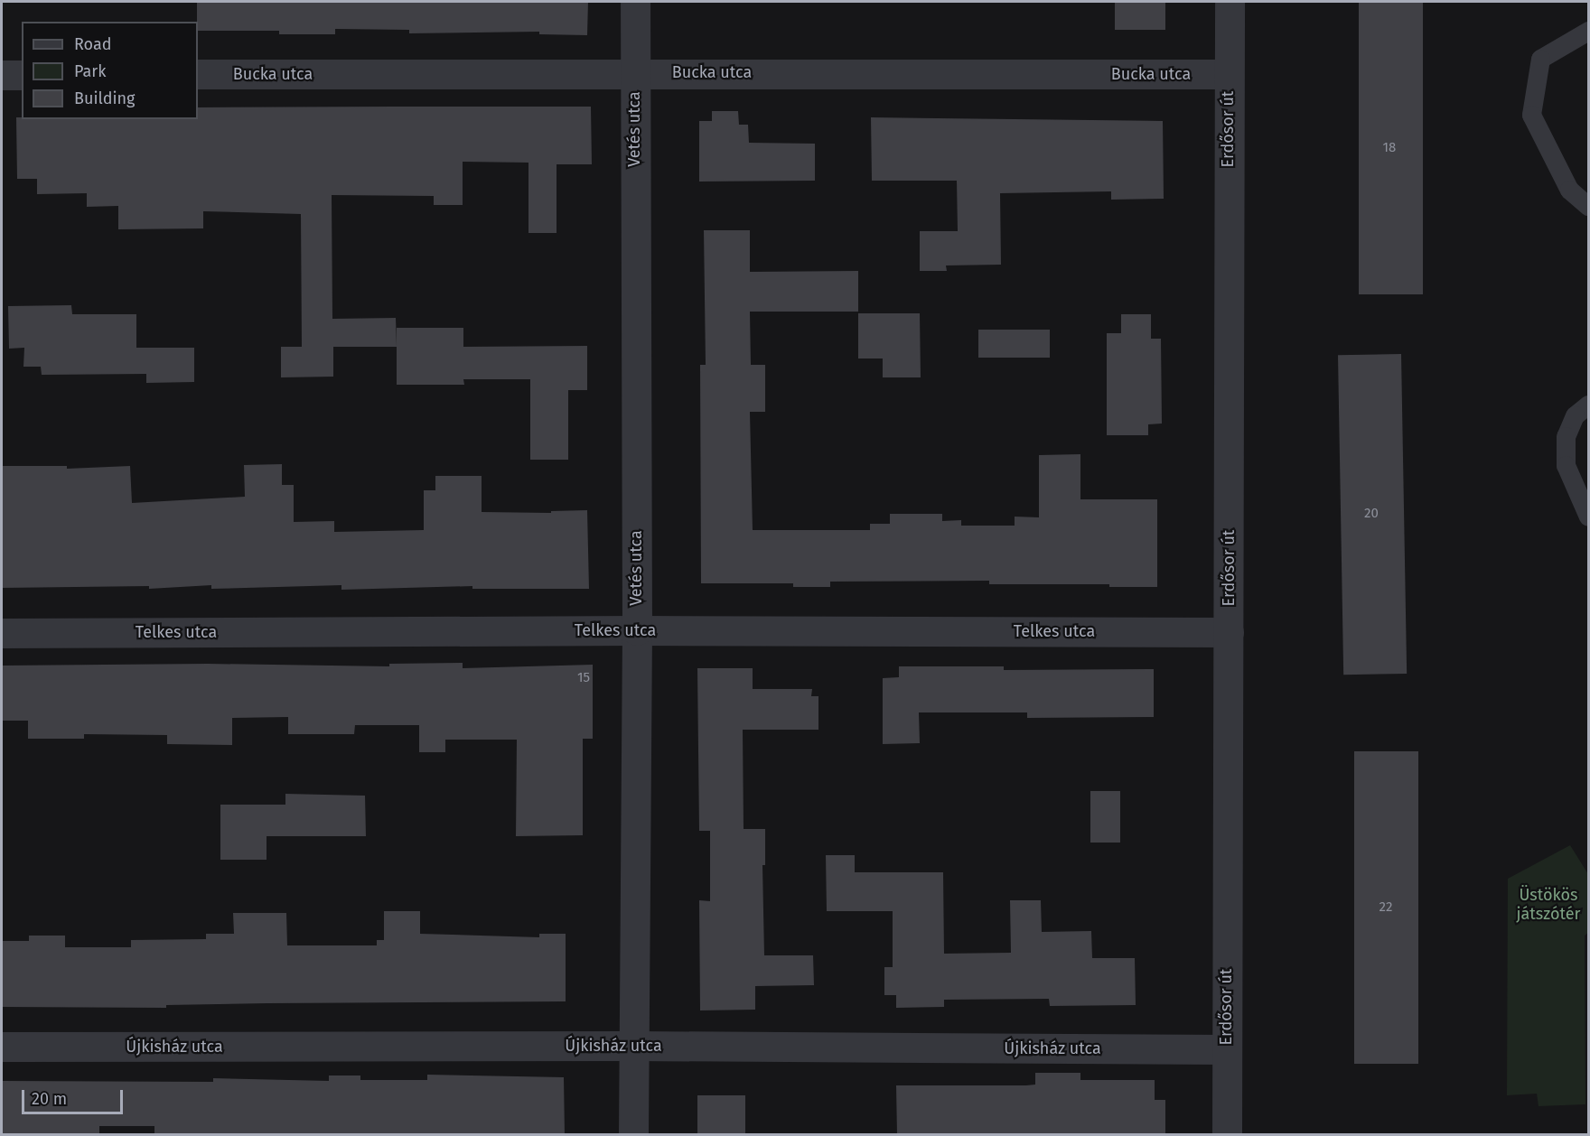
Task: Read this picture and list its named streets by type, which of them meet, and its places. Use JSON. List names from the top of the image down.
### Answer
{
  "streets": {
    "street": [
      "Bucka utca",
      "Vetés utca",
      "Erdősor út",
      "Telkes utca",
      "Újkisház utca"
    ]
  },
  "crossings": [
    ["Bucka utca", "Vetés utca"],
    ["Bucka utca", "Erdősor út"],
    ["Vetés utca", "Telkes utca"],
    ["Vetés utca", "Újkisház utca"],
    ["Erdősor út", "Telkes utca"],
    ["Erdősor út", "Újkisház utca"]
  ],
  "parks": ["Üstökös játszótér"],
  "house_numbers": [
    "18",
    "20",
    "15",
    "22"
  ],
  "legend": ["Road", "Park", "Building"],
  "scale_bar": "20 m"
}
